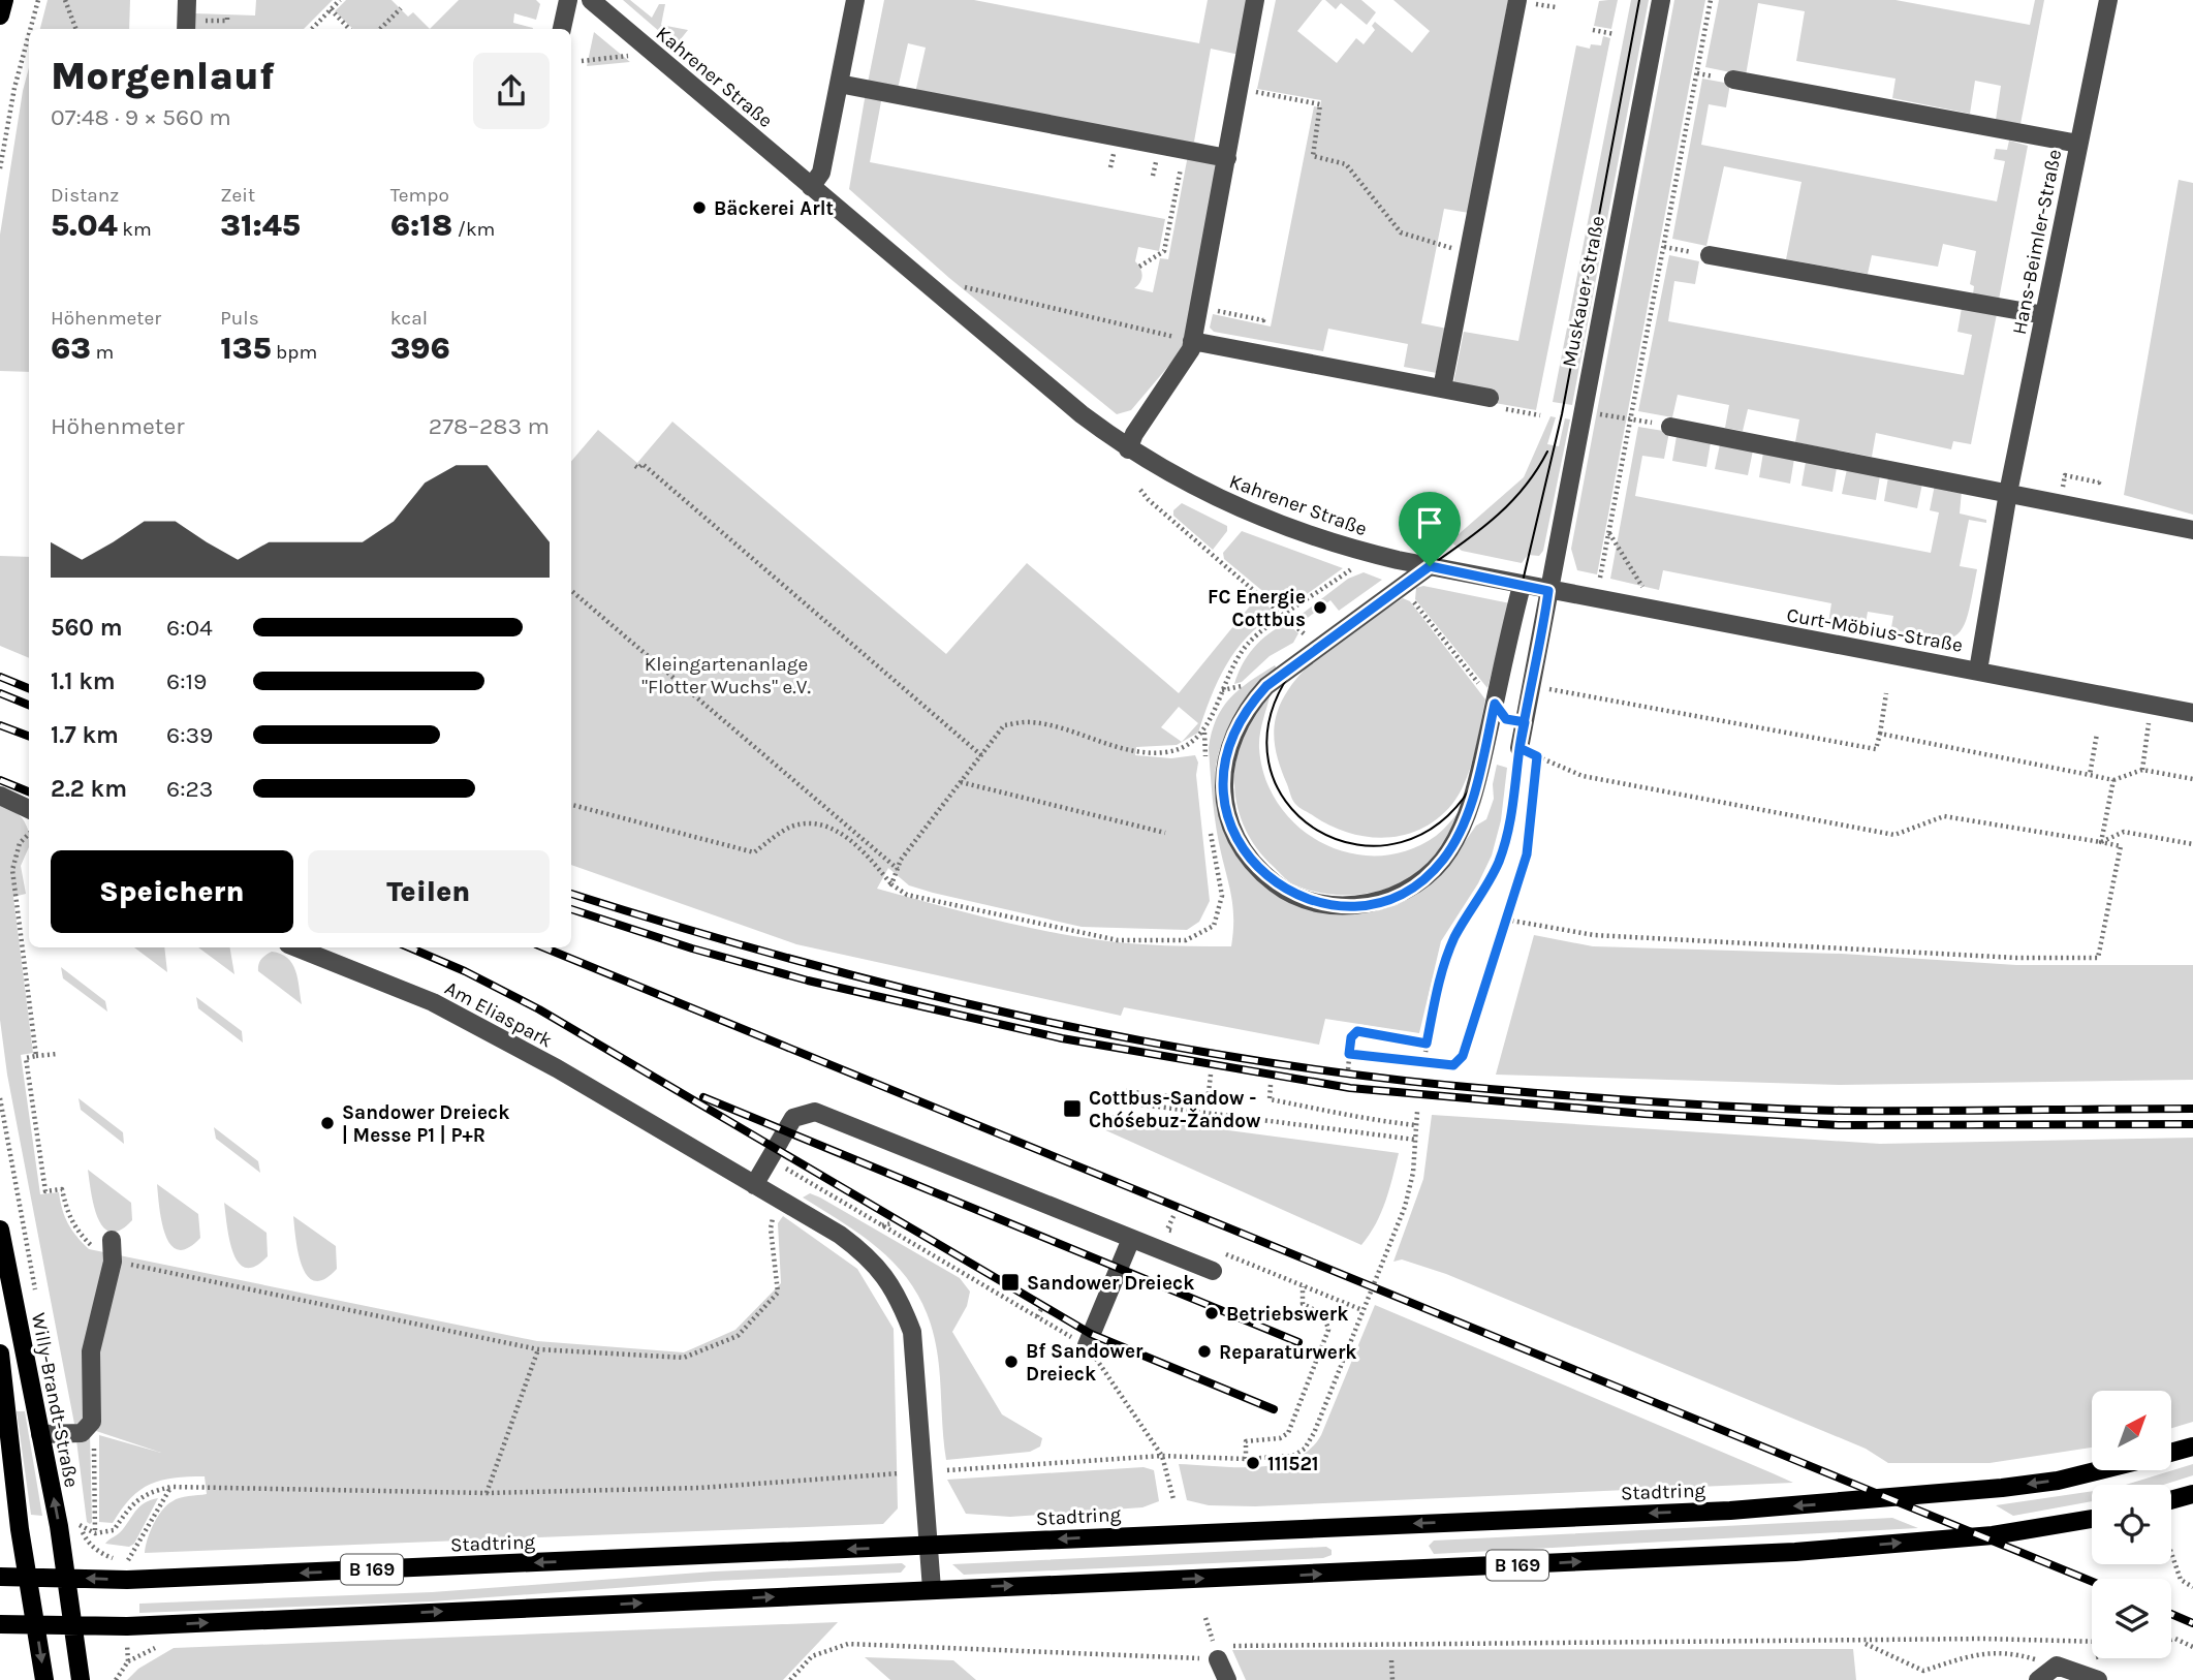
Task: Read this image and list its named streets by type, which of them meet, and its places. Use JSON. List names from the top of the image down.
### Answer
{
  "streets": {
    "main road": ["Willy-Brandt-Straße", "Stadtring", "B 169"],
    "street": [
      "Kahrener Straße",
      "Hans-Beimler-Straße",
      "Muskauer Straße",
      "Curt-Möbius-Straße",
      "Am Eliaspark"
    ]
  },
  "crossings": [
    ["Kahrener Straße", "Muskauer Straße"],
    ["Kahrener Straße", "Curt-Möbius-Straße"],
    ["Hans-Beimler-Straße", "Curt-Möbius-Straße"],
    ["Muskauer Straße", "Curt-Möbius-Straße"],
    ["Am Eliaspark", "Stadtring"],
    ["Am Eliaspark", "B 169"],
    ["Willy-Brandt-Straße", "Stadtring"],
    ["Willy-Brandt-Straße", "B 169"]
  ],
  "parks": ["Kleingartenanlage \"Flotter Wuchs\" e.V."],
  "places": {
    "other": [
      "Bäckerei Arlt",
      "FC Energie Cottbus",
      "Sandower Dreieck | Messe P1 | P+R",
      "Betriebswerk",
      "Reparaturwerk",
      "Bf Sandower Dreieck",
      "111521"
    ],
    "transit": ["Cottbus-Sandow - Chóśebuz-Žandow", "Sandower Dreieck"]
  },
  "north": "top right",
  "page": {
    "heading": ["Morgenlauf", "07:48 · 9 × 560 m"],
    "stats": [
      ["Distanz", "5.04 km"],
      ["Zeit", "31:45"],
      ["Tempo", "6:18 /km"],
      ["Höhenmeter", "63 m"],
      ["Puls", "135 bpm"],
      ["kcal", "396"]
    ],
    "chart": ["Höhenmeter", "278–283 m"],
    "list": [
      {
        "name": "560 m",
        "note": "6:04"
      },
      {
        "name": "1.1 km",
        "note": "6:19"
      },
      {
        "name": "1.7 km",
        "note": "6:39"
      },
      {
        "name": "2.2 km",
        "note": "6:23"
      }
    ],
    "buttons": ["Speichern", "Teilen"]
  }
}
